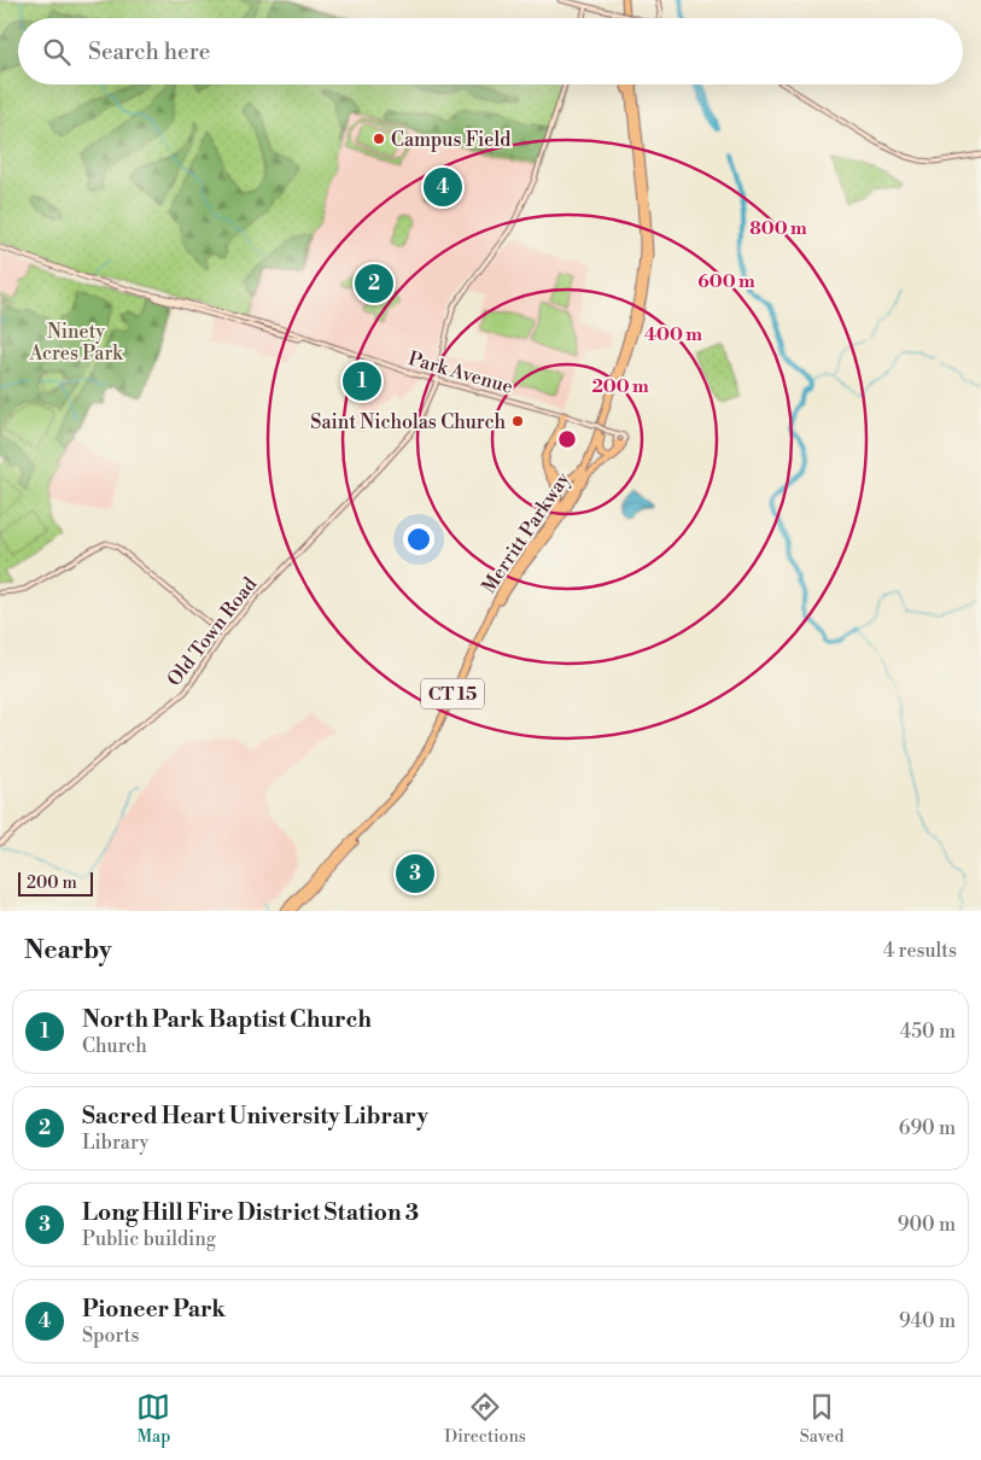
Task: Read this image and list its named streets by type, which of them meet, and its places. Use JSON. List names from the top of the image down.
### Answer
{
  "streets": {
    "highway": ["Merritt Parkway", "CT 15"],
    "main road": ["Park Avenue", "Old Town Road"]
  },
  "crossings": [
    ["Park Avenue", "Old Town Road"]
  ],
  "parks": ["Ninety Acres Park"],
  "places": ["Campus Field", "Saint Nicholas Church"],
  "scale_bar": "200 m",
  "page": {
    "search": "Search here",
    "pins": [
      "4",
      "2",
      "1",
      "3"
    ],
    "scale": "200 m",
    "heading": ["Nearby", "4 results"],
    "list": [
      {
        "mark": "1",
        "name": "North Park Baptist Church",
        "note": "Church",
        "value": "450 m"
      },
      {
        "mark": "2",
        "name": "Sacred Heart University Library",
        "note": "Library",
        "value": "690 m"
      },
      {
        "mark": "3",
        "name": "Long Hill Fire District Station 3",
        "note": "Public building",
        "value": "900 m"
      },
      {
        "mark": "4",
        "name": "Pioneer Park",
        "note": "Sports",
        "value": "940 m"
      }
    ],
    "nav": ["Map", "Directions", "Saved"]
  },
  "rings": [
    "800 m",
    "600 m",
    "400 m",
    "200 m"
  ]
}
